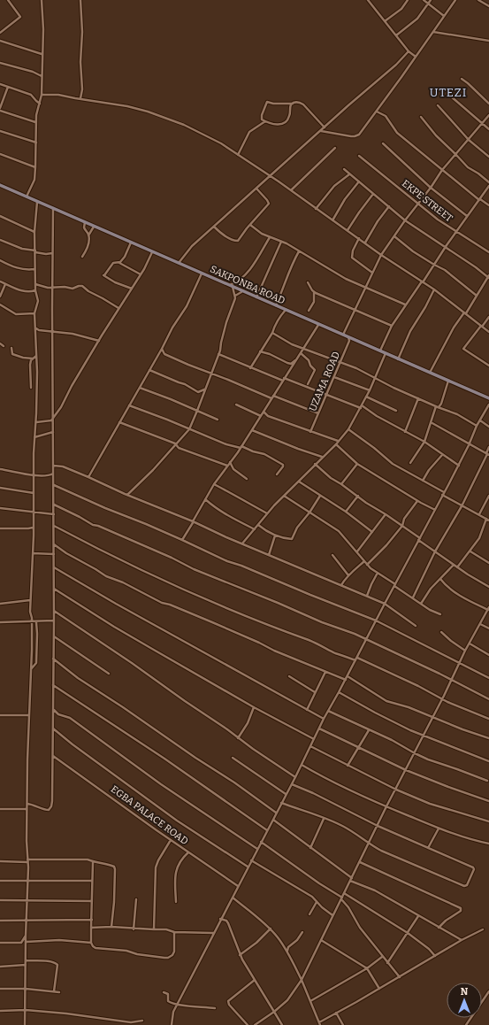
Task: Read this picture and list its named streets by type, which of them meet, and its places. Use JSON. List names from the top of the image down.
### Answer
{
  "streets": {
    "main road": ["SAKPONBA ROAD"],
    "street": ["EKPE STREET", "UZAMA ROAD", "EGBA PALACE ROAD"]
  },
  "crossings": [
    ["SAKPONBA ROAD", "UZAMA ROAD"]
  ],
  "districts": ["UTEZI"],
  "north": "top"
}
